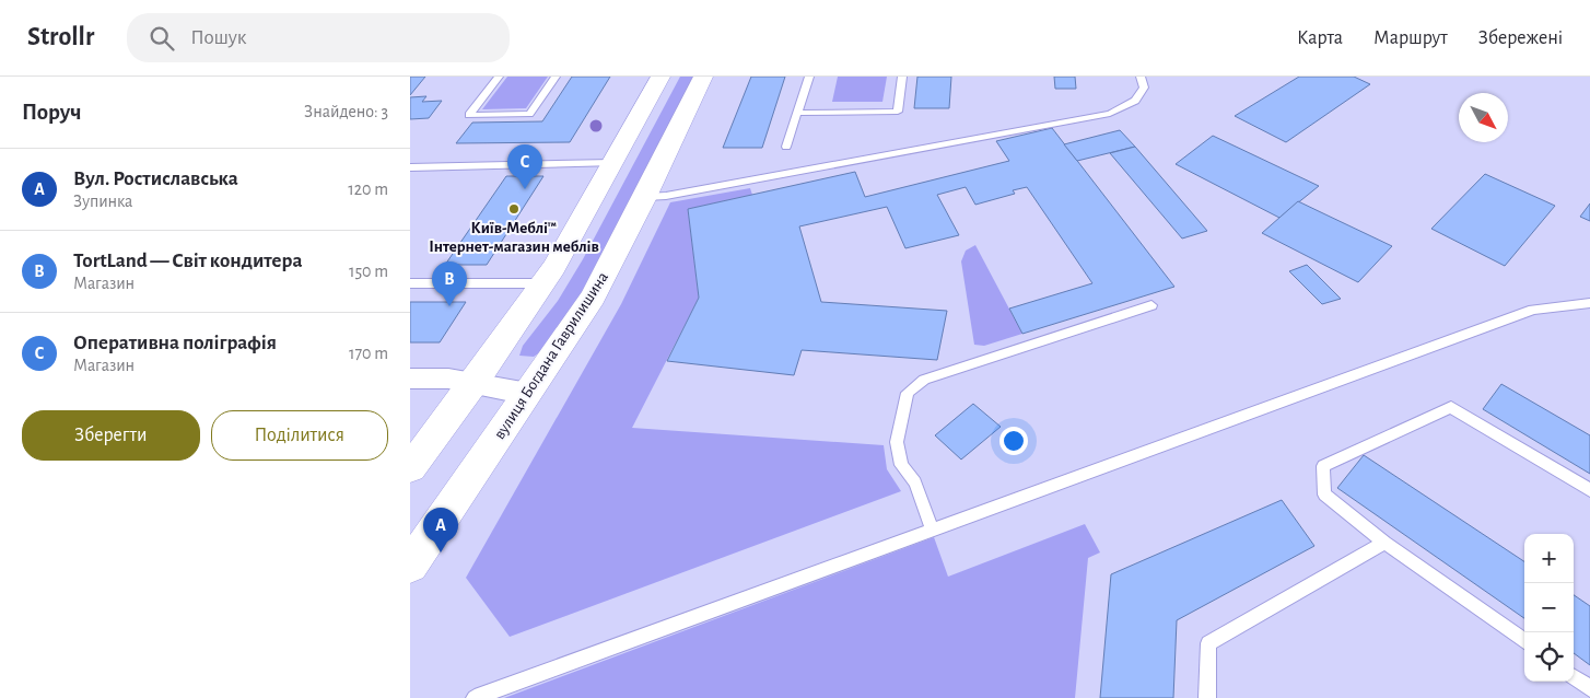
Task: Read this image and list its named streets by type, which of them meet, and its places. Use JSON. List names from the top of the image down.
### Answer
{
  "streets": {
    "street": ["вулиця Богдана Гаврилишина"]
  },
  "places": ["Київ-Меблі™ Інтернет-магазин меблів"],
  "north": "bottom right",
  "page": {
    "header": "Strollr",
    "search": "Пошук",
    "nav": ["Карта", "Маршрут", "Збережені"],
    "heading": ["Поруч", "Знайдено: 3"],
    "pins": ["C", "B", "A"],
    "list": [
      {
        "mark": "A",
        "name": "Вул. Ростиславська",
        "note": "Зупинка",
        "value": "120 m"
      },
      {
        "mark": "B",
        "name": "TortLand — Світ кондитера",
        "note": "Магазин",
        "value": "150 m"
      },
      {
        "mark": "C",
        "name": "Оперативна поліграфія",
        "note": "Магазин",
        "value": "170 m"
      }
    ],
    "buttons": ["Зберегти", "Поділитися"],
    "map_buttons": ["+", "−"]
  }
}
